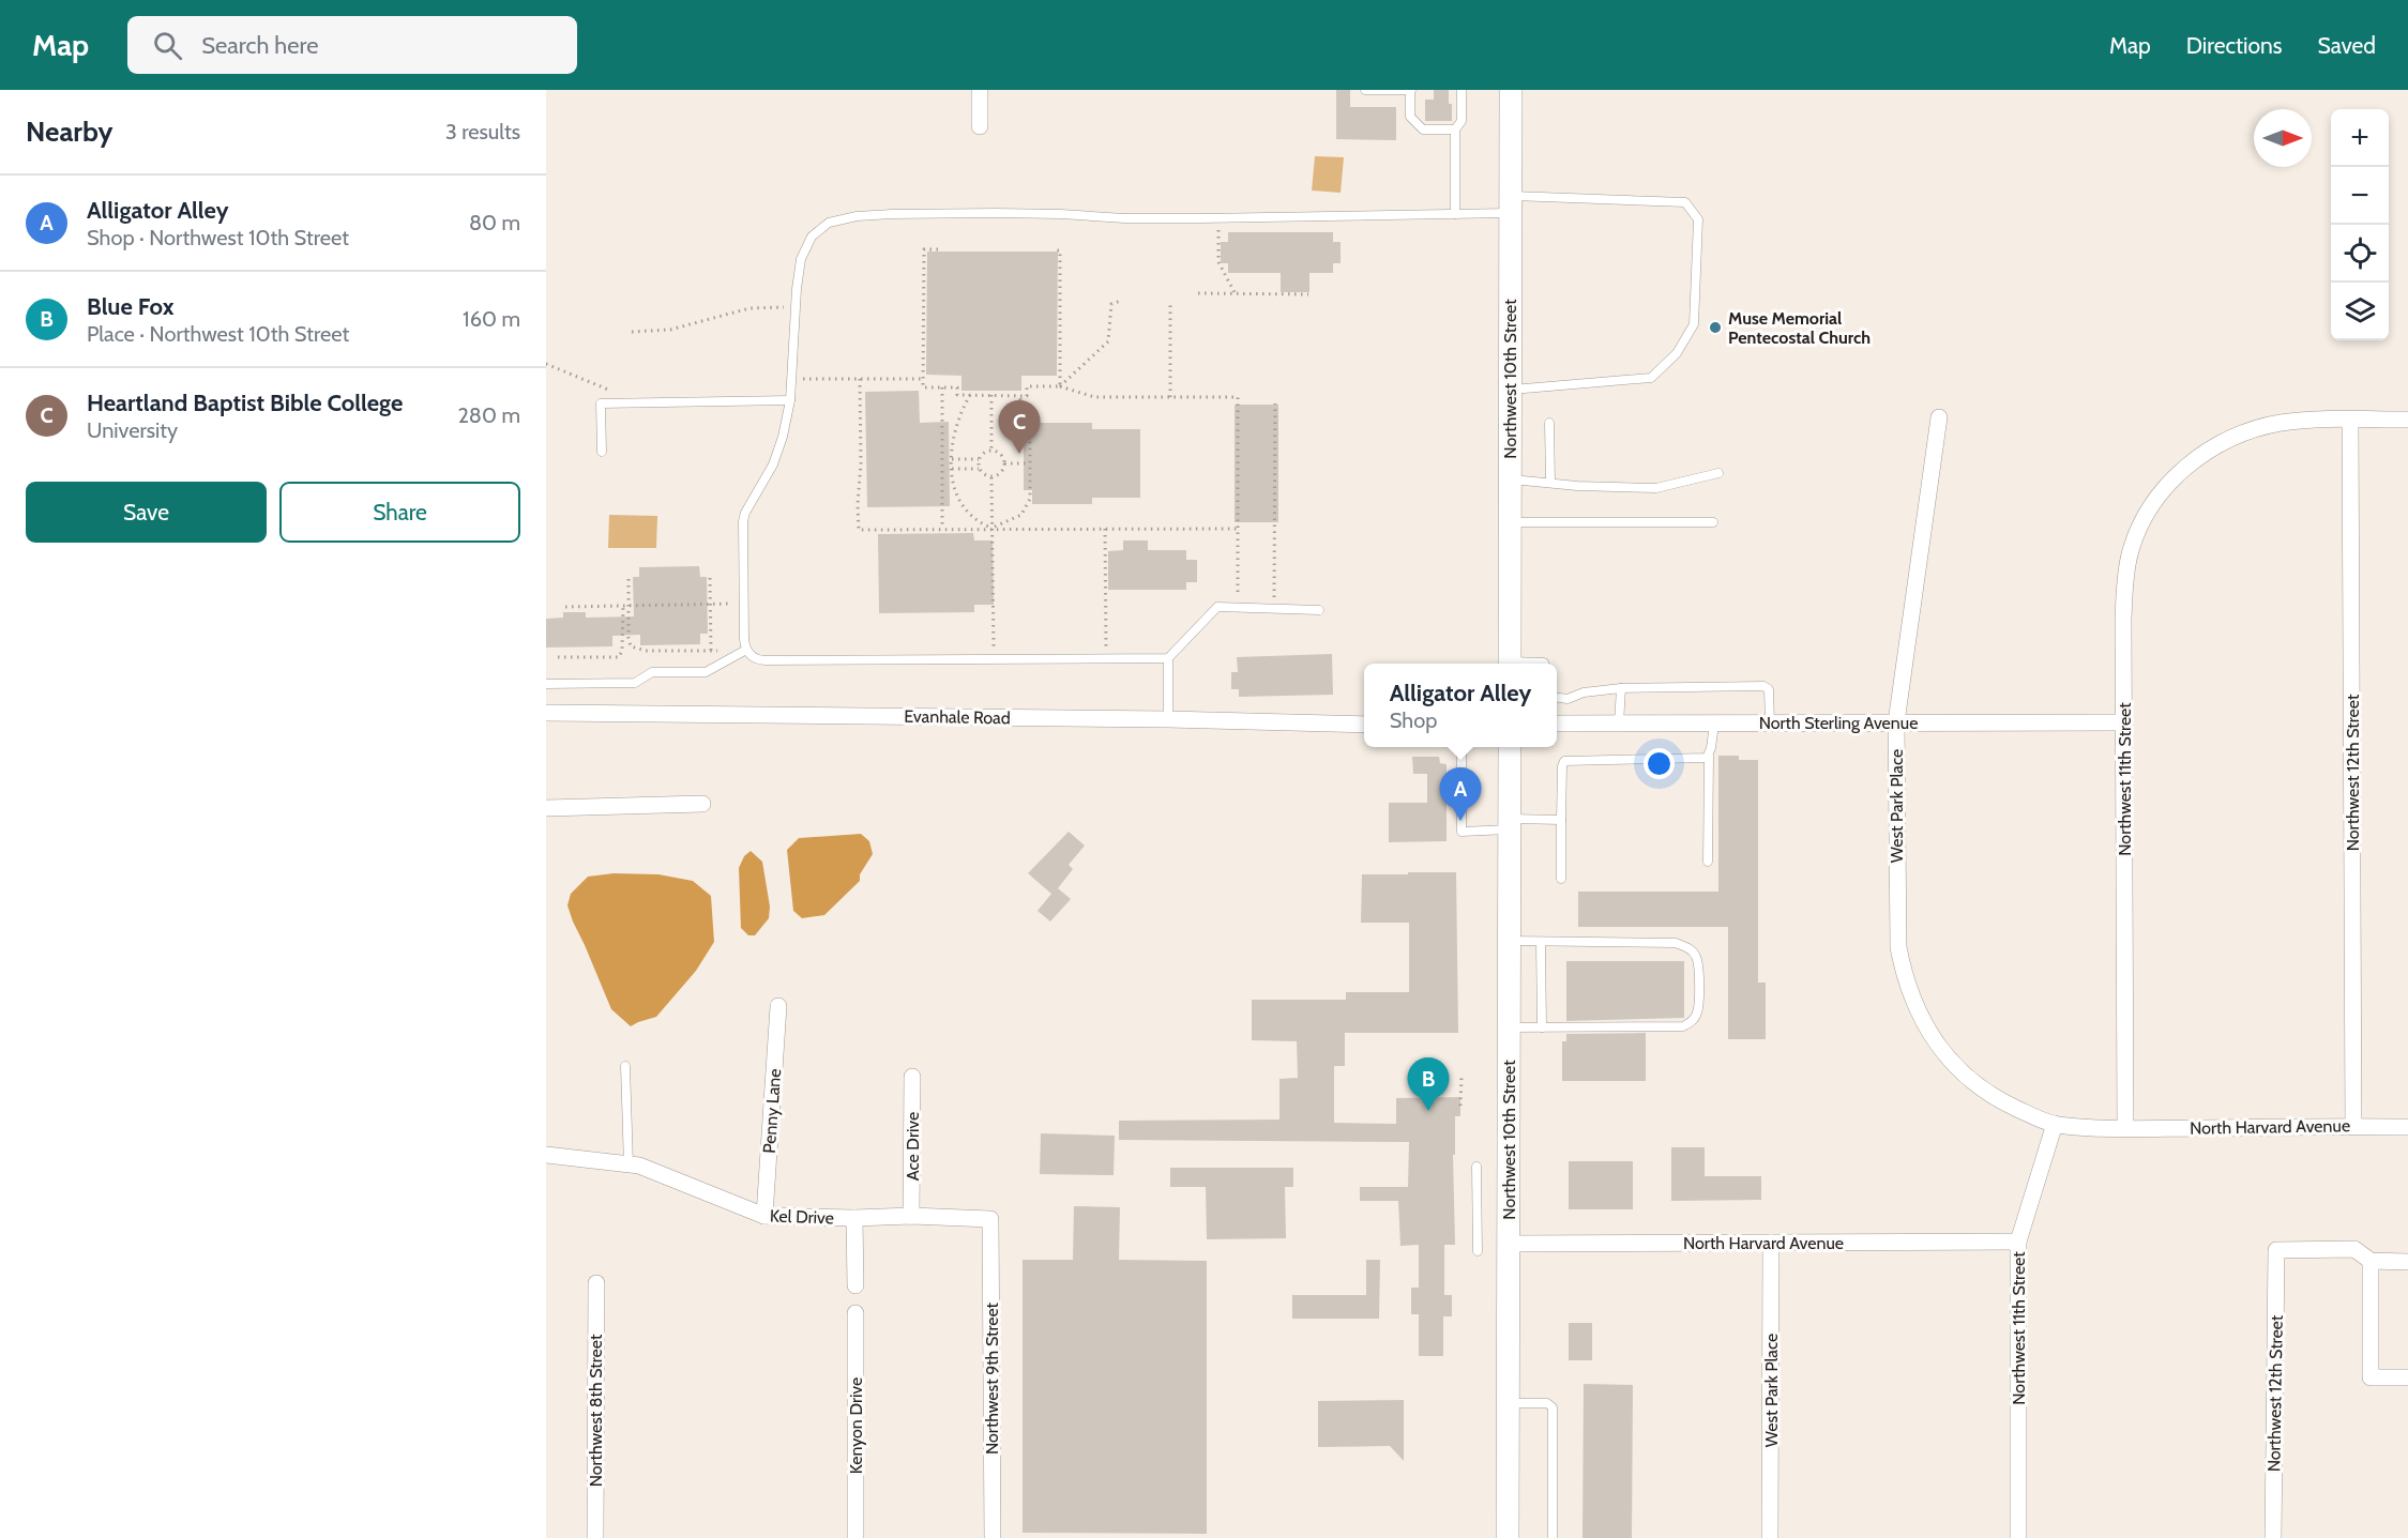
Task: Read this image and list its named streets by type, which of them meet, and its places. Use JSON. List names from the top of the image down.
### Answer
{
  "streets": {
    "main road": ["Northwest 10th Street"],
    "street": [
      "Evanhale Road",
      "North Sterling Avenue",
      "Northwest 12th Street",
      "Northwest 11th Street",
      "West Park Place",
      "Penny Lane",
      "North Harvard Avenue",
      "Ace Drive",
      "Kel Drive",
      "Northwest 9th Street",
      "Northwest 8th Street",
      "Kenyon Drive"
    ]
  },
  "crossings": [
    ["Northwest 10th Street", "North Harvard Avenue"],
    ["North Sterling Avenue", "Northwest 11th Street"],
    ["North Sterling Avenue", "West Park Place"],
    ["Northwest 12th Street", "Northwest 11th Street"],
    ["Northwest 12th Street", "North Harvard Avenue"],
    ["Northwest 11th Street", "West Park Place"],
    ["Northwest 11th Street", "North Harvard Avenue"],
    ["West Park Place", "North Harvard Avenue"],
    ["Penny Lane", "Kel Drive"],
    ["Ace Drive", "Kel Drive"],
    ["Kel Drive", "Northwest 9th Street"]
  ],
  "places": ["Muse Memorial Pentecostal Church"],
  "north": "right",
  "page": {
    "header": "Map",
    "search": "Search here",
    "nav": ["Map", "Directions", "Saved"],
    "heading": ["Nearby", "3 results"],
    "map_buttons": ["+", "−"],
    "list": [
      {
        "mark": "A",
        "name": "Alligator Alley",
        "note": "Shop · Northwest 10th Street",
        "value": "80 m"
      },
      {
        "mark": "B",
        "name": "Blue Fox",
        "note": "Place · Northwest 10th Street",
        "value": "160 m"
      },
      {
        "mark": "C",
        "name": "Heartland Baptist Bible College",
        "note": "University",
        "value": "280 m"
      }
    ],
    "pins": ["C", "A", "B"],
    "buttons": ["Save", "Share"],
    "popup": ["Alligator Alley", "Shop"]
  }
}
